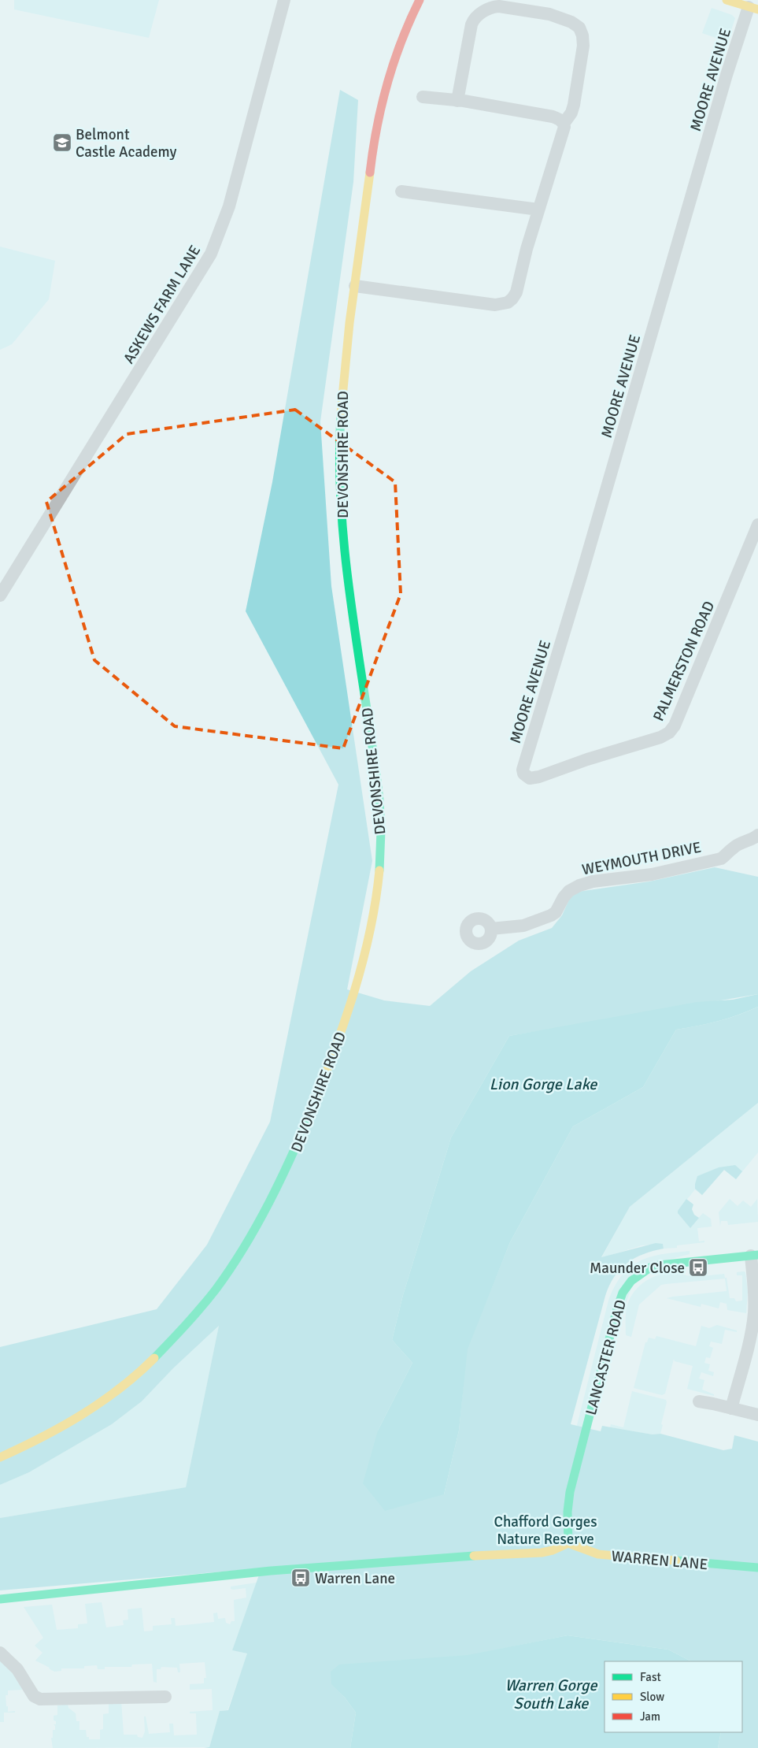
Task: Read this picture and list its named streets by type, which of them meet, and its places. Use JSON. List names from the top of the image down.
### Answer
{
  "streets": {
    "main road": ["DEVONSHIRE ROAD", "LANCASTER ROAD", "WARREN LANE"],
    "street": [
      "MOORE AVENUE",
      "ASKEWS FARM LANE",
      "PALMERSTON ROAD",
      "WEYMOUTH DRIVE"
    ]
  },
  "crossings": [
    ["MOORE AVENUE", "PALMERSTON ROAD"],
    ["LANCASTER ROAD", "WARREN LANE"]
  ],
  "water": ["Lion Gorge Lake", "Warren Gorge South Lake"],
  "parks": ["Chafford Gorges Nature Reserve"],
  "places": {
    "school or university": ["Belmont Castle Academy"],
    "bus stop": ["Maunder Close", "Warren Lane"]
  },
  "legend": ["Fast", "Slow", "Jam"]
}
